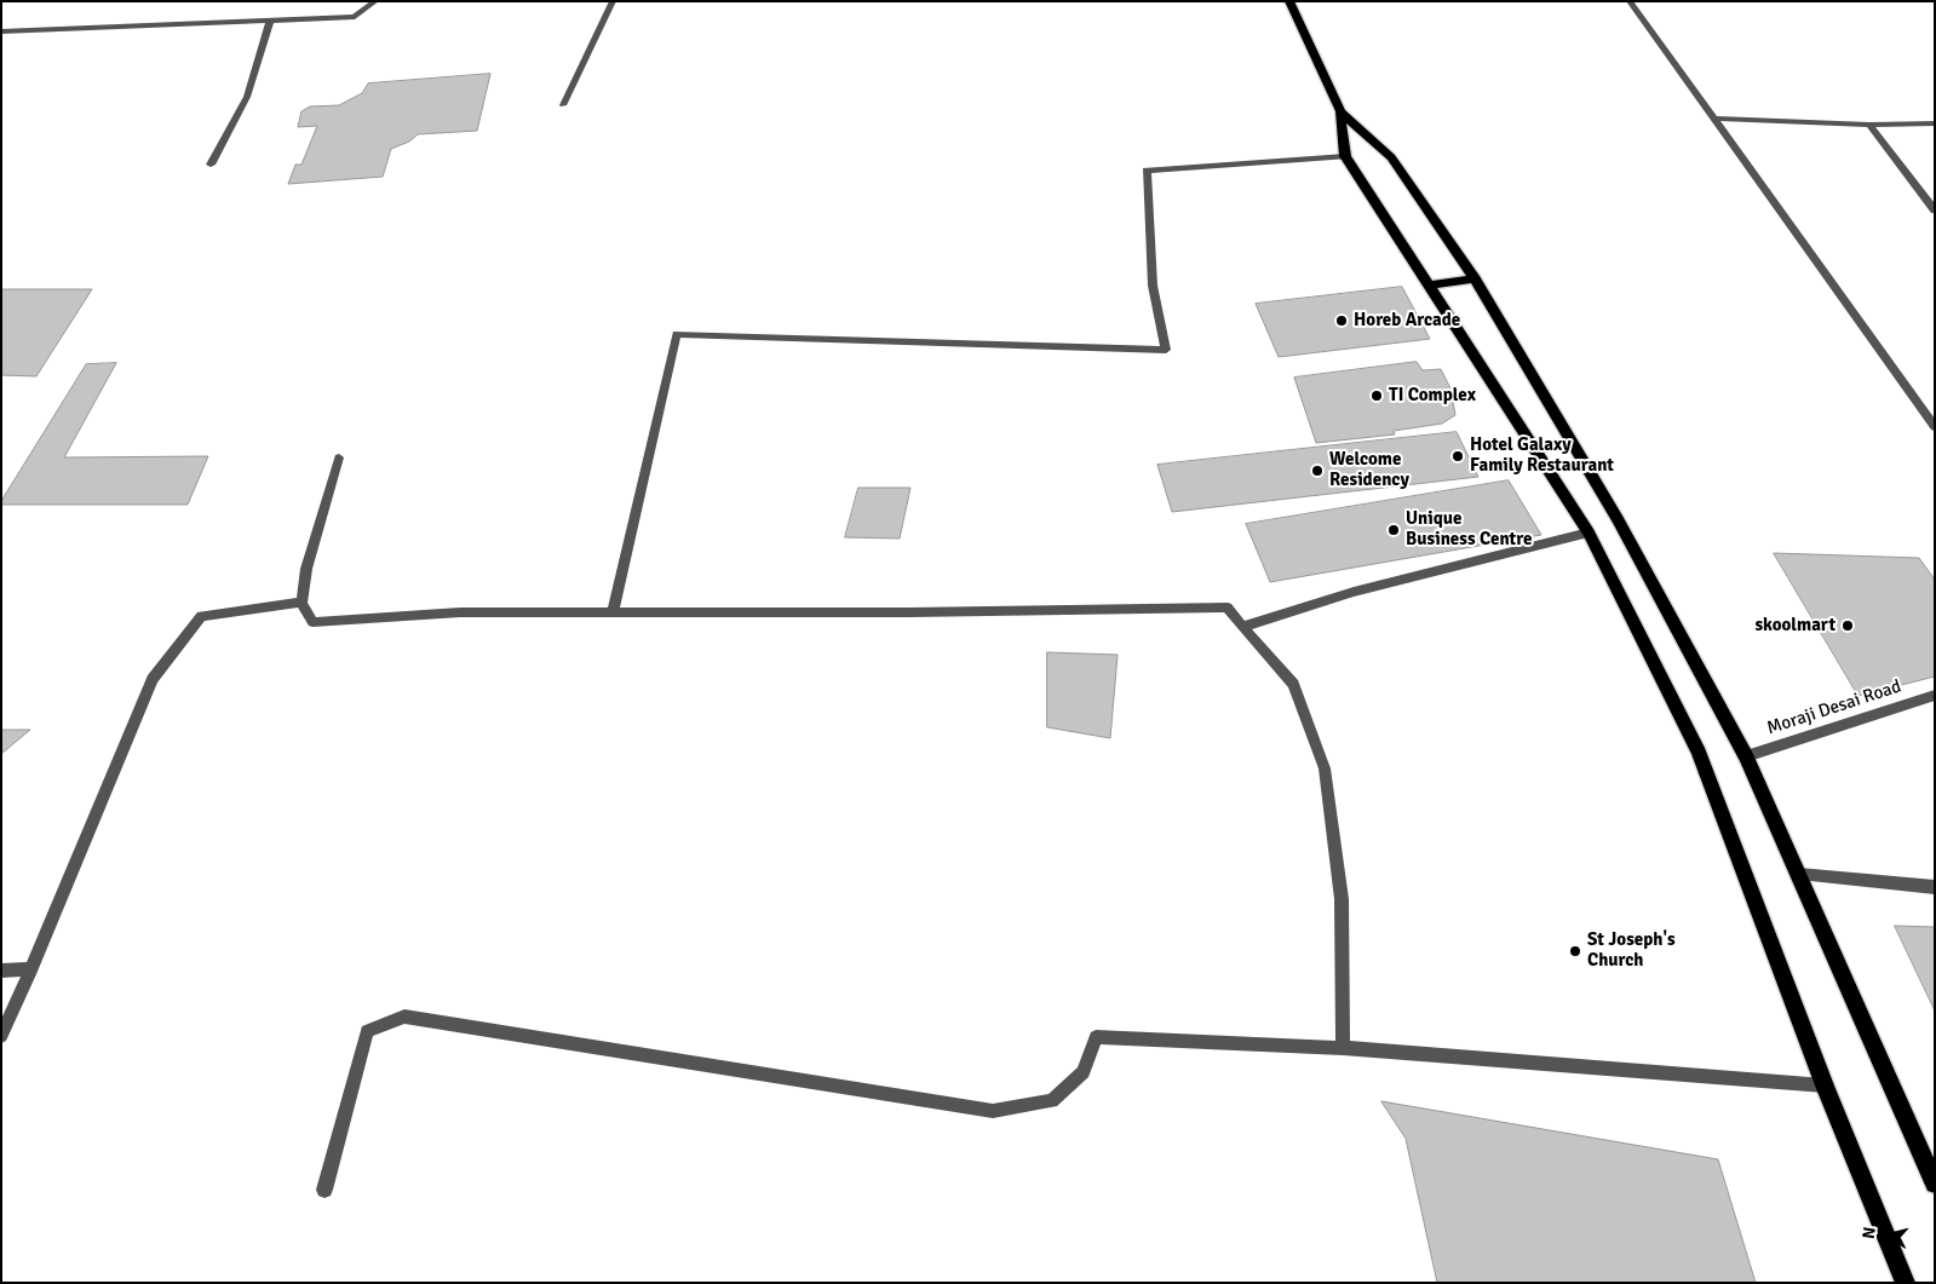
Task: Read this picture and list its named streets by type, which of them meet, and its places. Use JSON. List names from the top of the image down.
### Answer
{
  "streets": {
    "street": ["Moraji Desai Road"]
  },
  "places": [
    "Horeb Arcade",
    "TI Complex",
    "Hotel Galaxy Family Restaurant",
    "Welcome Residency",
    "Unique Business Centre",
    "skoolmart",
    "St Joseph's Church"
  ],
  "north": "left"
}
